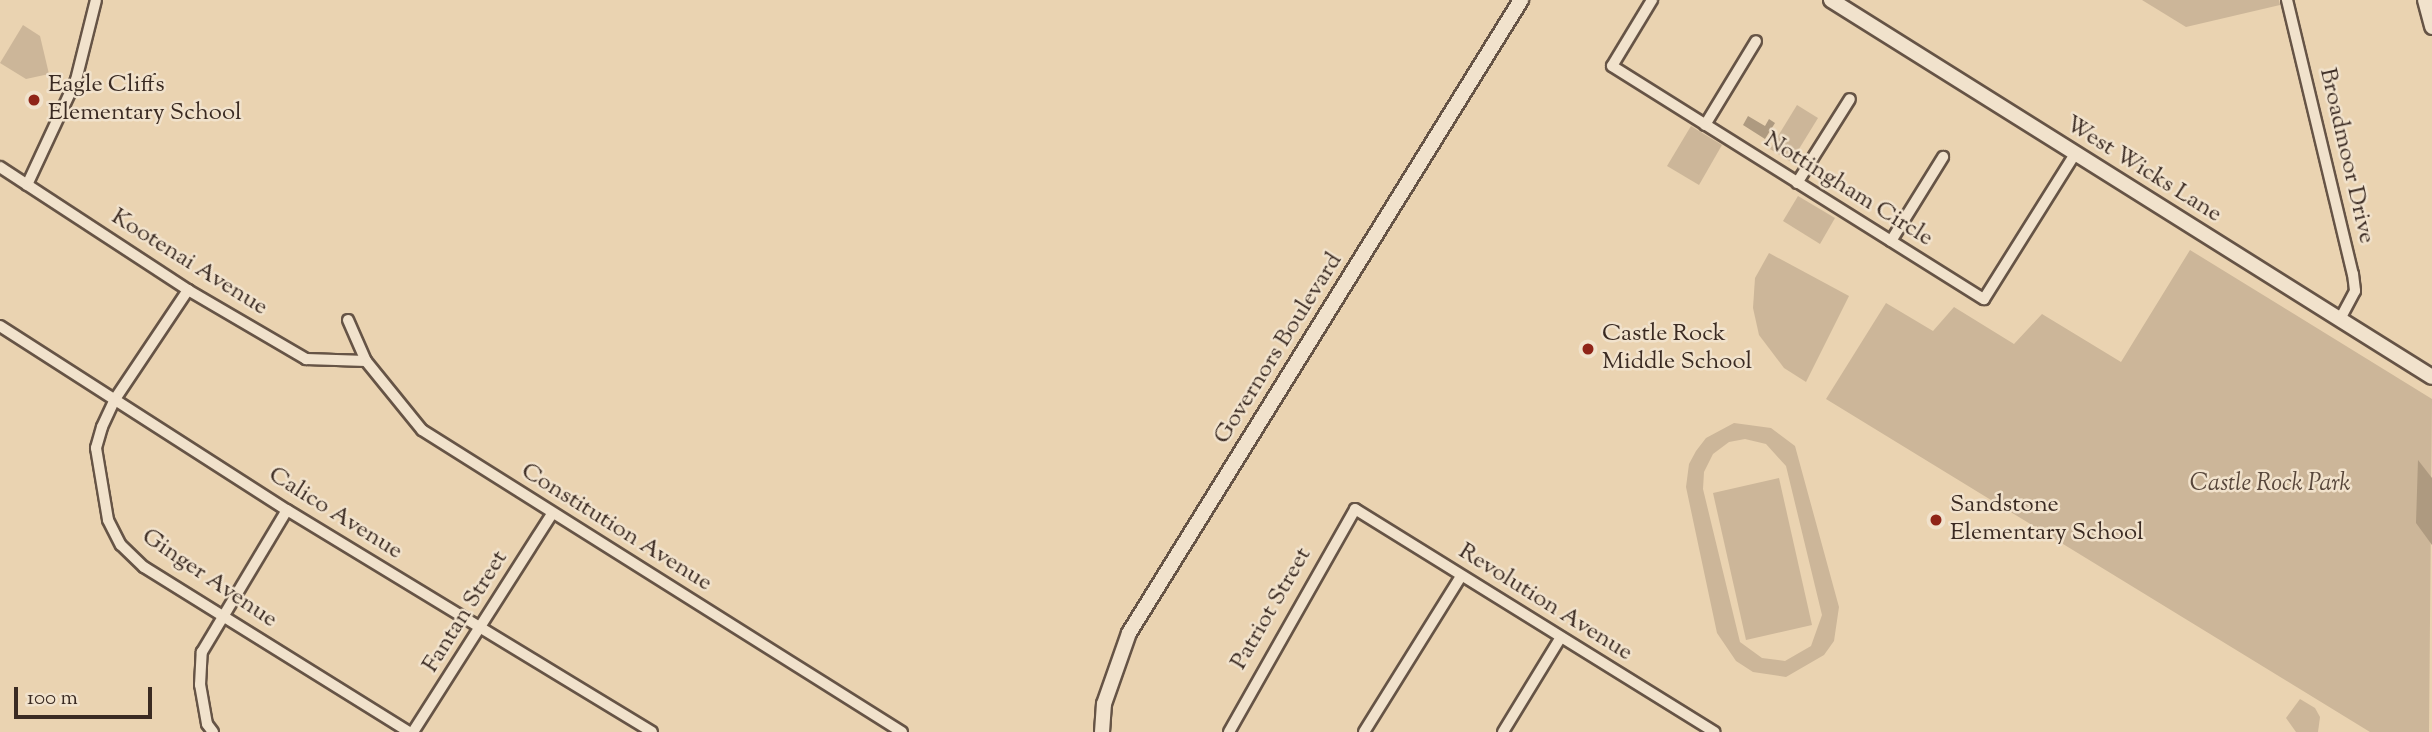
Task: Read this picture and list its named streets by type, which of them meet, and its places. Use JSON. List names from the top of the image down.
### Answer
{
  "streets": {
    "main road": ["West Wicks Lane", "Governors Boulevard"],
    "street": [
      "Broadmoor Drive",
      "Nottingham Circle",
      "Kootenai Avenue",
      "Calico Avenue",
      "Constitution Avenue",
      "Ginger Avenue",
      "Revolution Avenue",
      "Patriot Street",
      "Fantan Street"
    ]
  },
  "crossings": [
    ["Broadmoor Drive", "West Wicks Lane"],
    ["West Wicks Lane", "Nottingham Circle"],
    ["Kootenai Avenue", "Constitution Avenue"],
    ["Kootenai Avenue", "Ginger Avenue"],
    ["Calico Avenue", "Ginger Avenue"],
    ["Calico Avenue", "Fantan Street"],
    ["Constitution Avenue", "Fantan Street"],
    ["Ginger Avenue", "Fantan Street"],
    ["Revolution Avenue", "Patriot Street"]
  ],
  "parks": ["Castle Rock Park"],
  "places": ["Eagle Cliffs Elementary School", "Castle Rock Middle School", "Sandstone Elementary School"],
  "scale_bar": "100 m"
}
